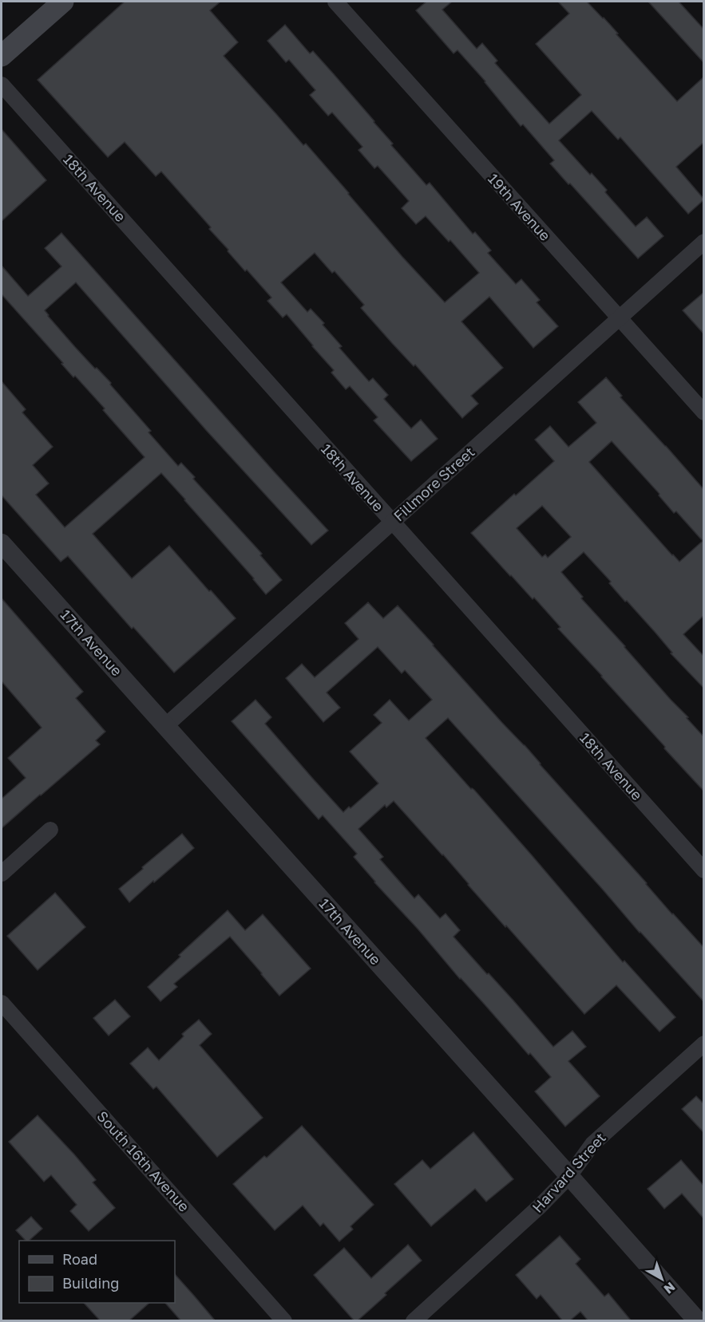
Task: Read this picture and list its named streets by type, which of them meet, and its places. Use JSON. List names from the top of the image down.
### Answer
{
  "streets": {
    "street": [
      "18th Avenue",
      "19th Avenue",
      "Fillmore Street",
      "17th Avenue",
      "South 16th Avenue",
      "Harvard Street"
    ]
  },
  "crossings": [
    ["18th Avenue", "Fillmore Street"],
    ["19th Avenue", "Fillmore Street"],
    ["Fillmore Street", "17th Avenue"],
    ["17th Avenue", "Harvard Street"]
  ],
  "legend": ["Road", "Building"],
  "north": "bottom right"
}
